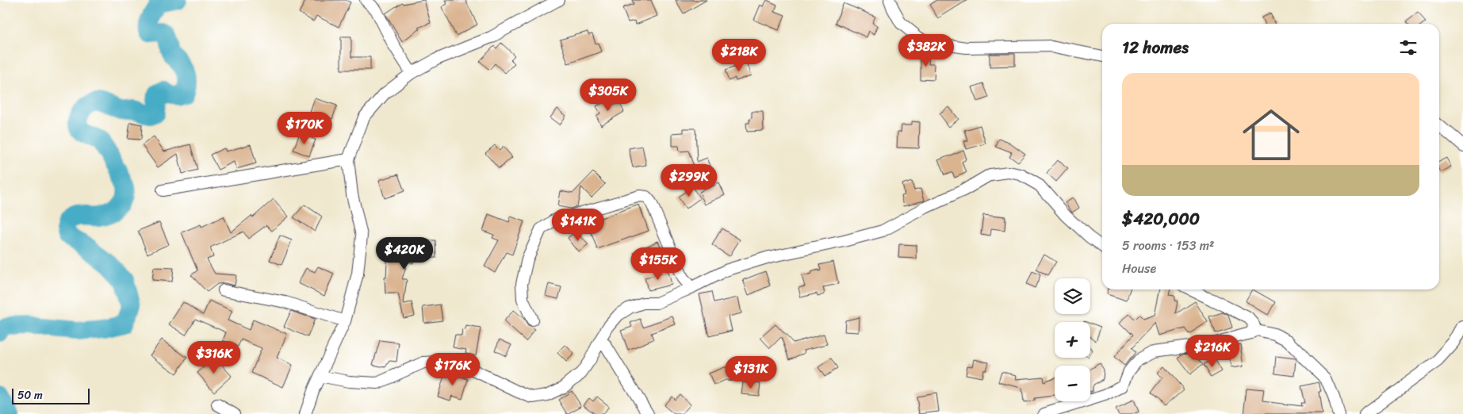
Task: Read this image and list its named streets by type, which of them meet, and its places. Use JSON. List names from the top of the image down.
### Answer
{
  "scale_bar": "50 m",
  "page": {
    "heading": "12 homes",
    "price": [
      "$382K",
      "$218K",
      "$305K",
      "$170K",
      "$299K",
      "$141K",
      "$420K",
      "$155K",
      "$216K",
      "$316K",
      "$176K",
      "$131K"
    ],
    "list": [
      {
        "name": "$420,000",
        "note": "5 rooms · 153 m² · House"
      }
    ],
    "map_buttons": ["+", "−"],
    "scale": "50 m"
  }
}
